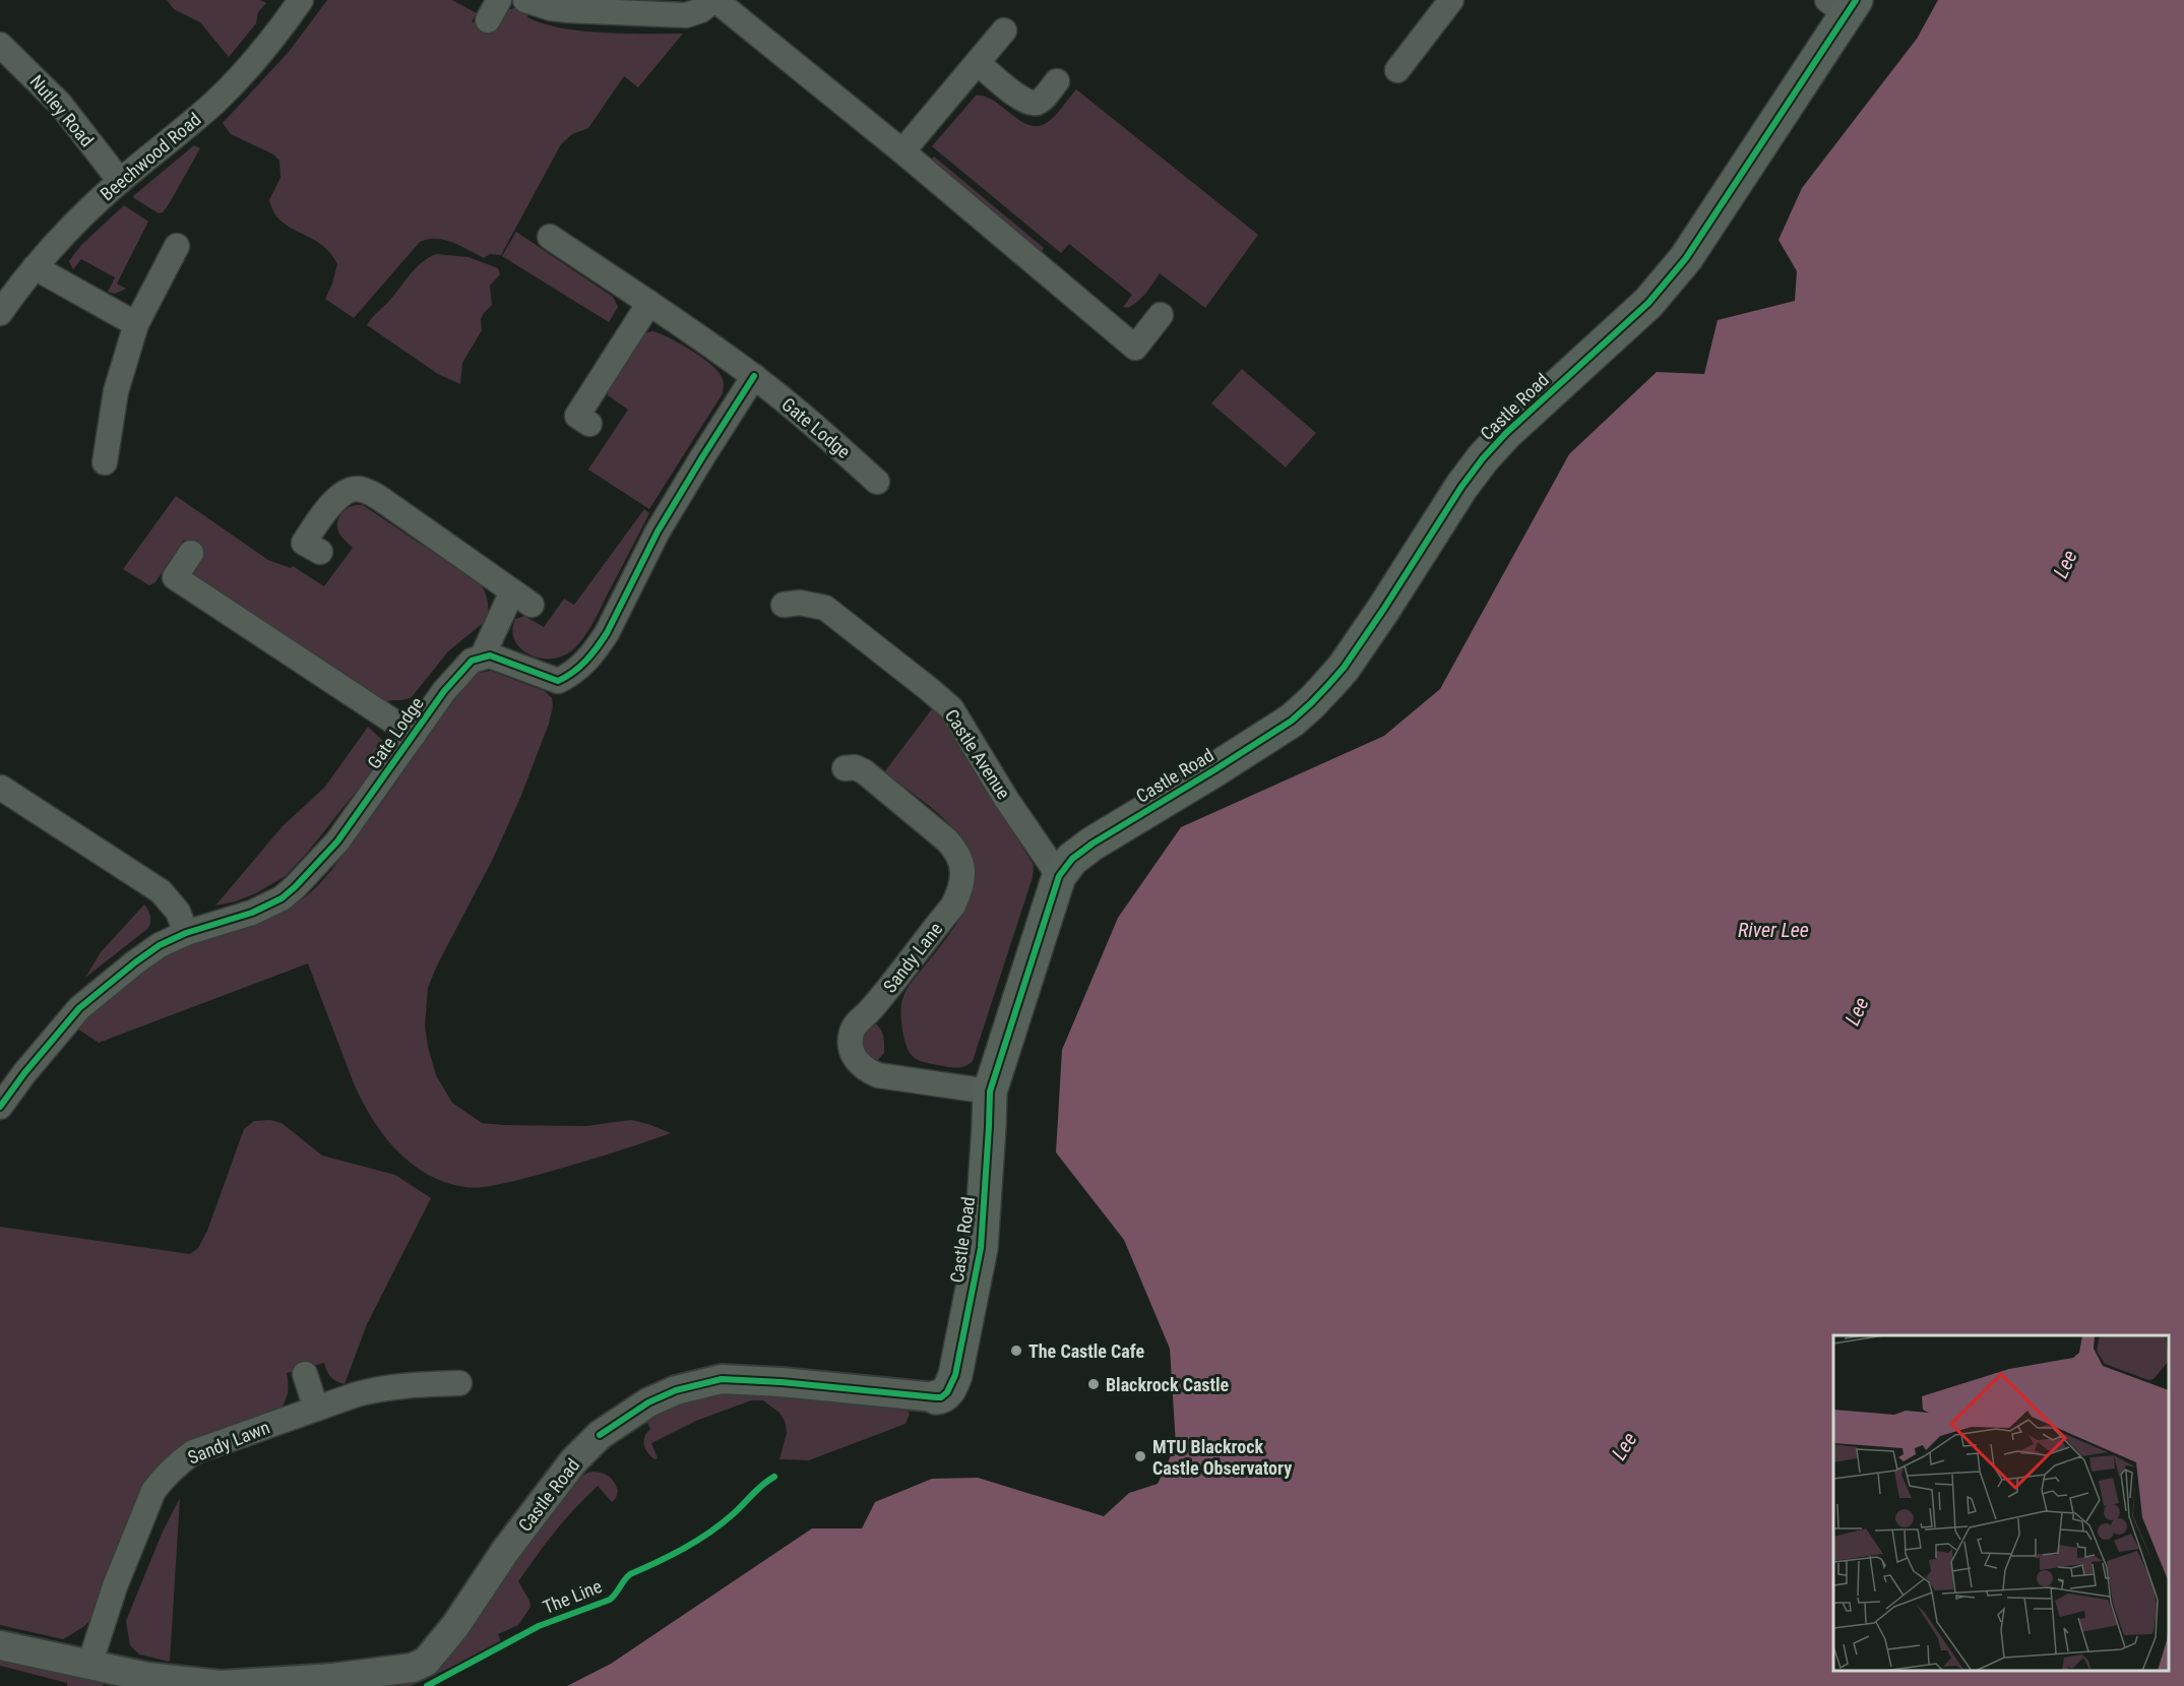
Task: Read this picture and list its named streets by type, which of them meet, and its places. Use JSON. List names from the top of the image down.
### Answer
{
  "streets": {
    "main road": ["Castle Road"],
    "street": [
      "Nutley Road",
      "Beechwood Road",
      "Gate Lodge",
      "Castle Avenue",
      "Sandy Lane",
      "Sandy Lawn"
    ],
    "cycle path": ["The Line"]
  },
  "crossings": [
    ["Nutley Road", "Beechwood Road"],
    ["Castle Road", "Castle Avenue"],
    ["Castle Road", "Sandy Lane"],
    ["Castle Road", "Sandy Lawn"]
  ],
  "water": ["Lee", "River Lee"],
  "places": ["The Castle Cafe", "Blackrock Castle", "MTU Blackrock Castle Observatory"]
}
